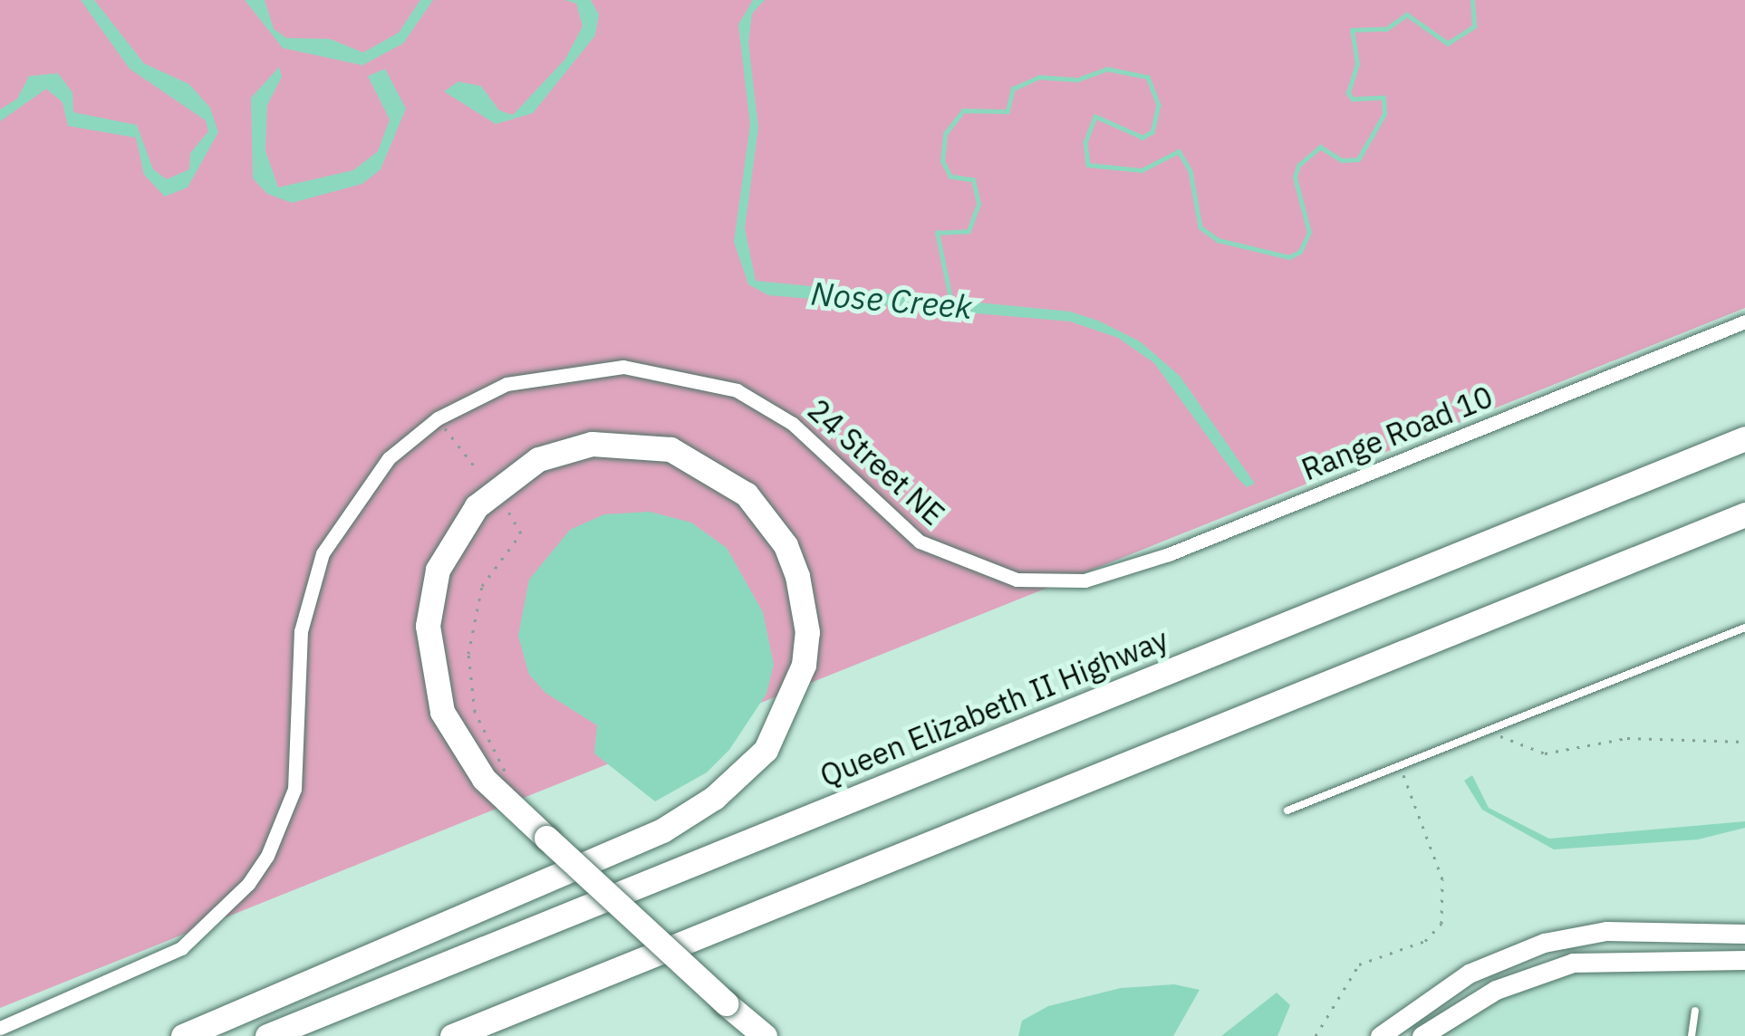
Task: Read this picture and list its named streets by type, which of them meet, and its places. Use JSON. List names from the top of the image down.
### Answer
{
  "streets": {
    "highway": ["Queen Elizabeth II Highway"],
    "street": ["Range Road 10", "24 Street NE"]
  },
  "crossings": [
    ["Range Road 10", "24 Street NE"]
  ],
  "water": ["Nose Creek"]
}
